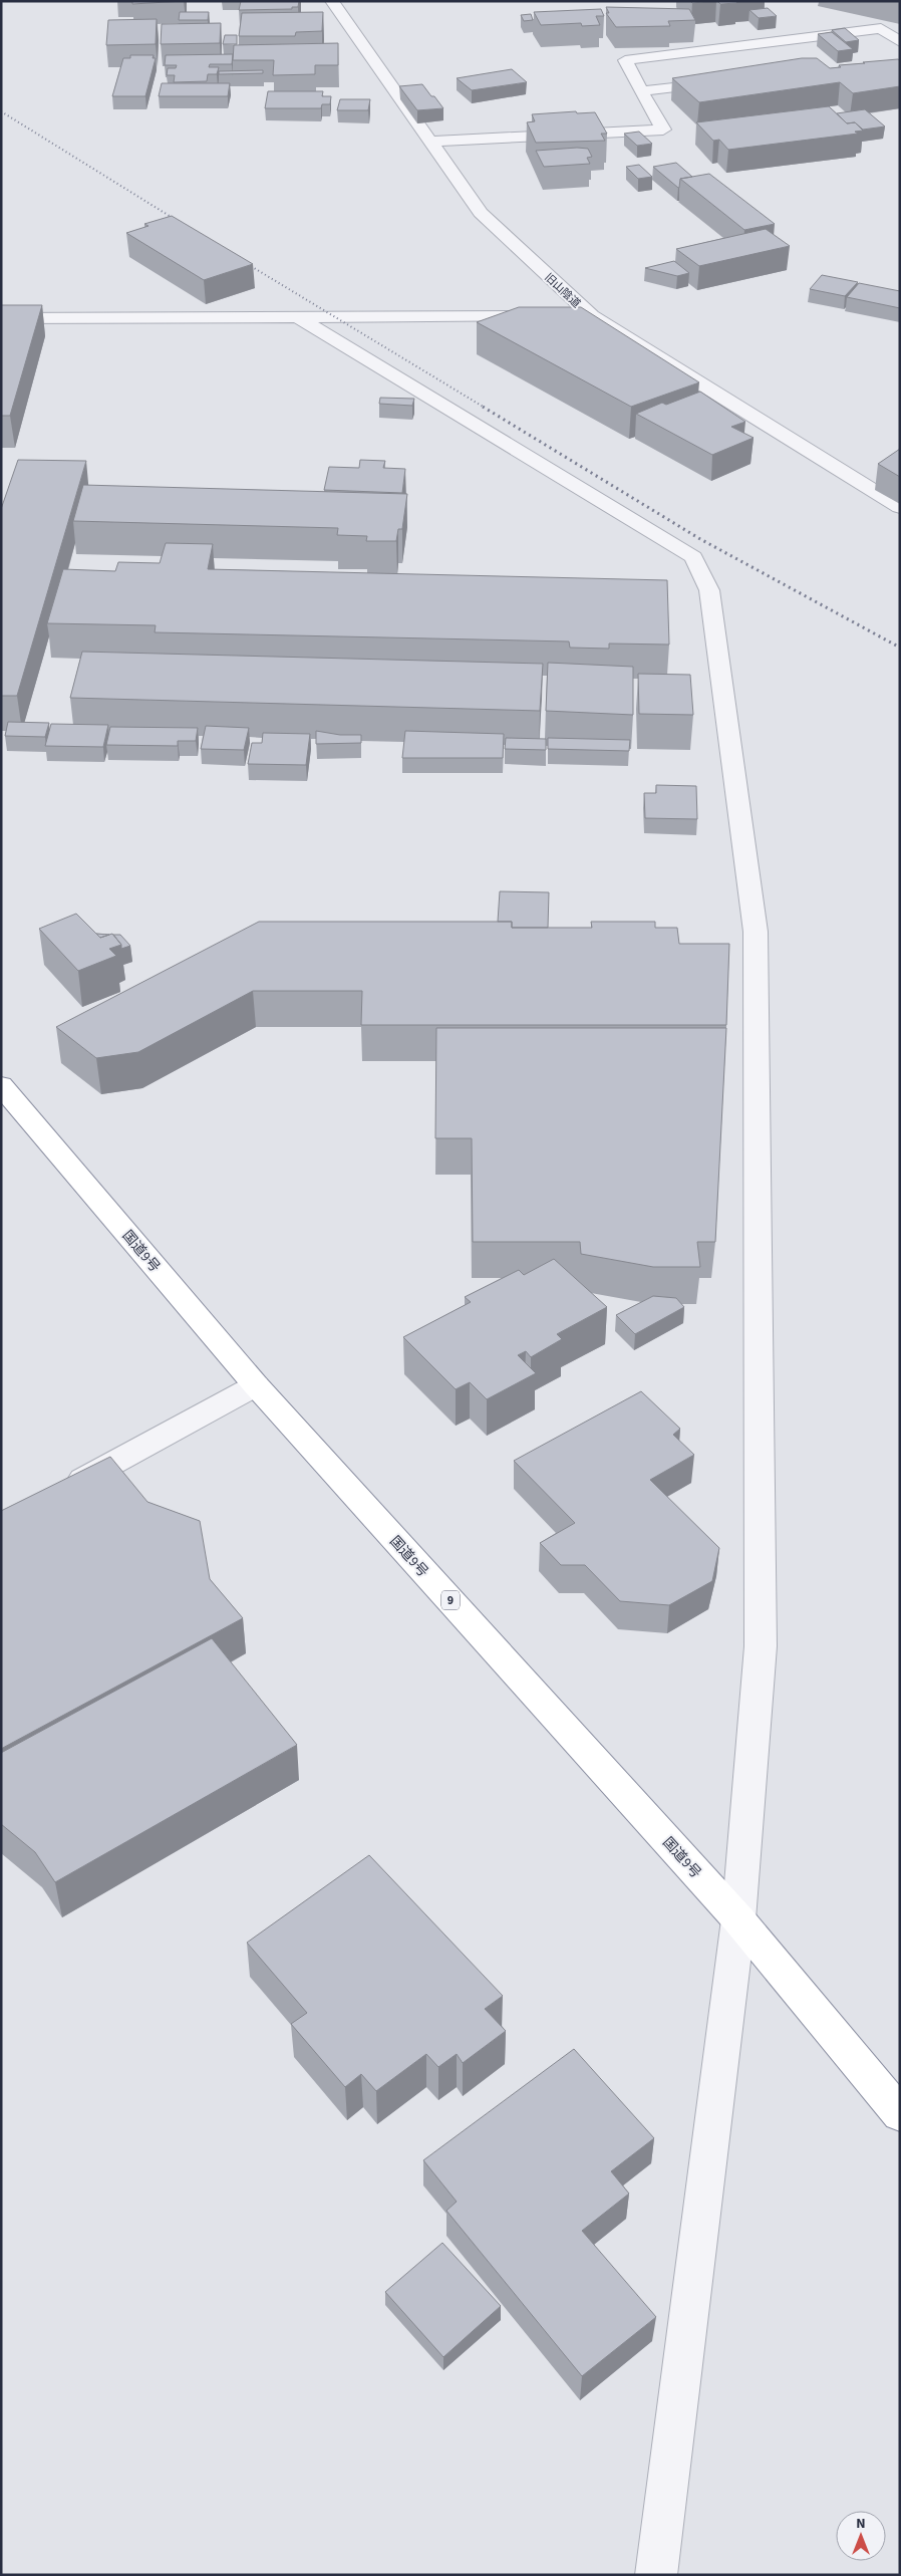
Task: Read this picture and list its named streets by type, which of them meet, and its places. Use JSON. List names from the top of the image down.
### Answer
{
  "streets": {
    "highway": ["国道9号", "9"],
    "street": ["旧山陰道"]
  },
  "north": "top"
}
